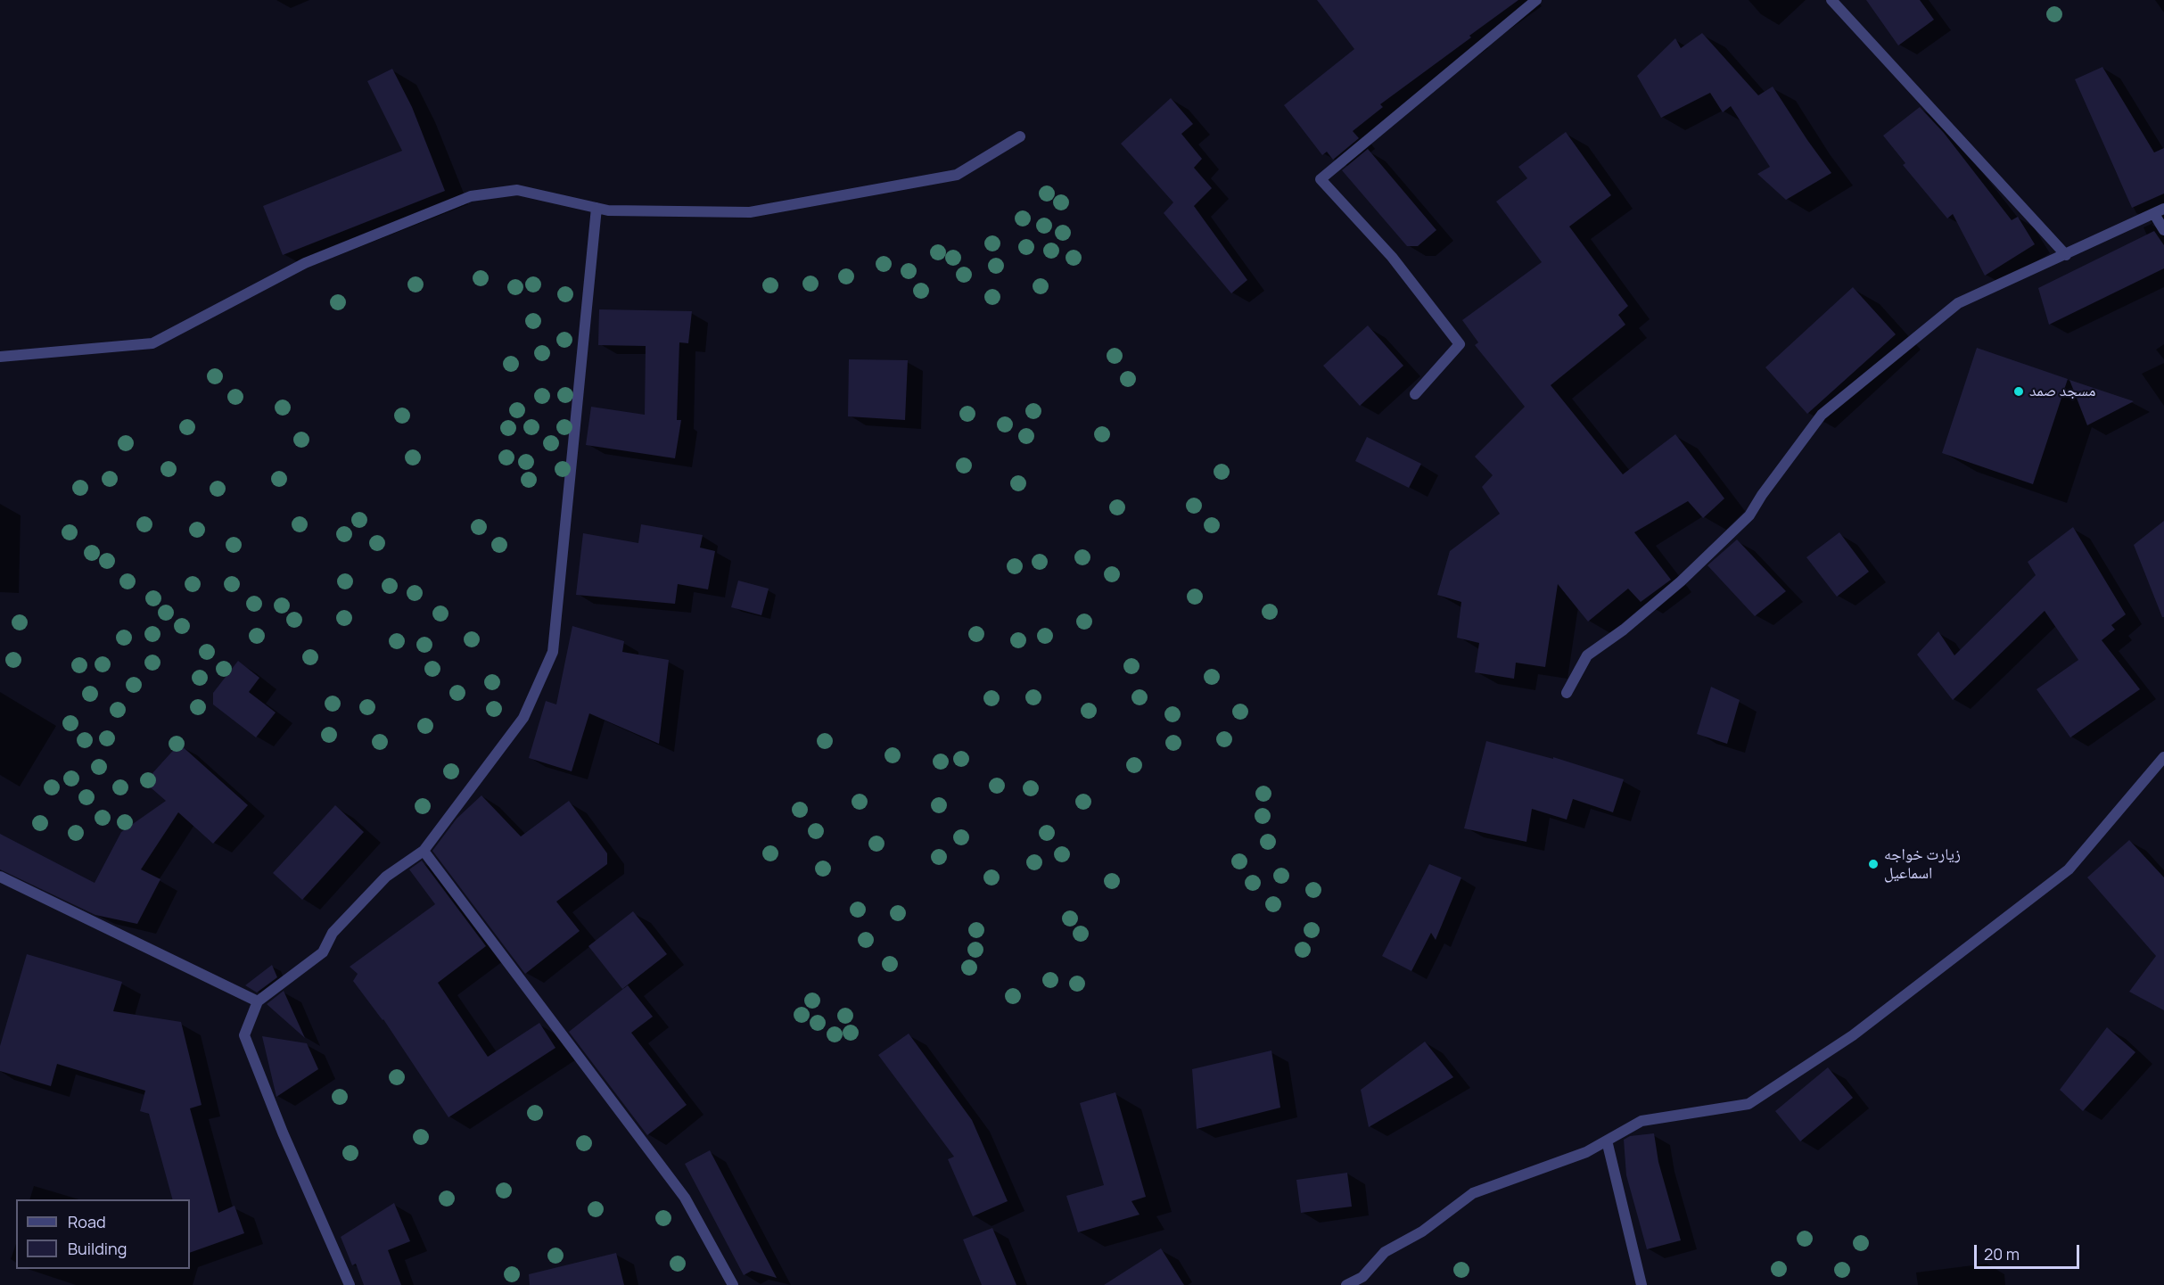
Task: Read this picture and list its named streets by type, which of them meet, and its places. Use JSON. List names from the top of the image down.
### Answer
{
  "places": ["مسجد صمد", "زیارت خواجه اسماعیل"],
  "legend": ["Road", "Building"],
  "scale_bar": "20 m"
}
